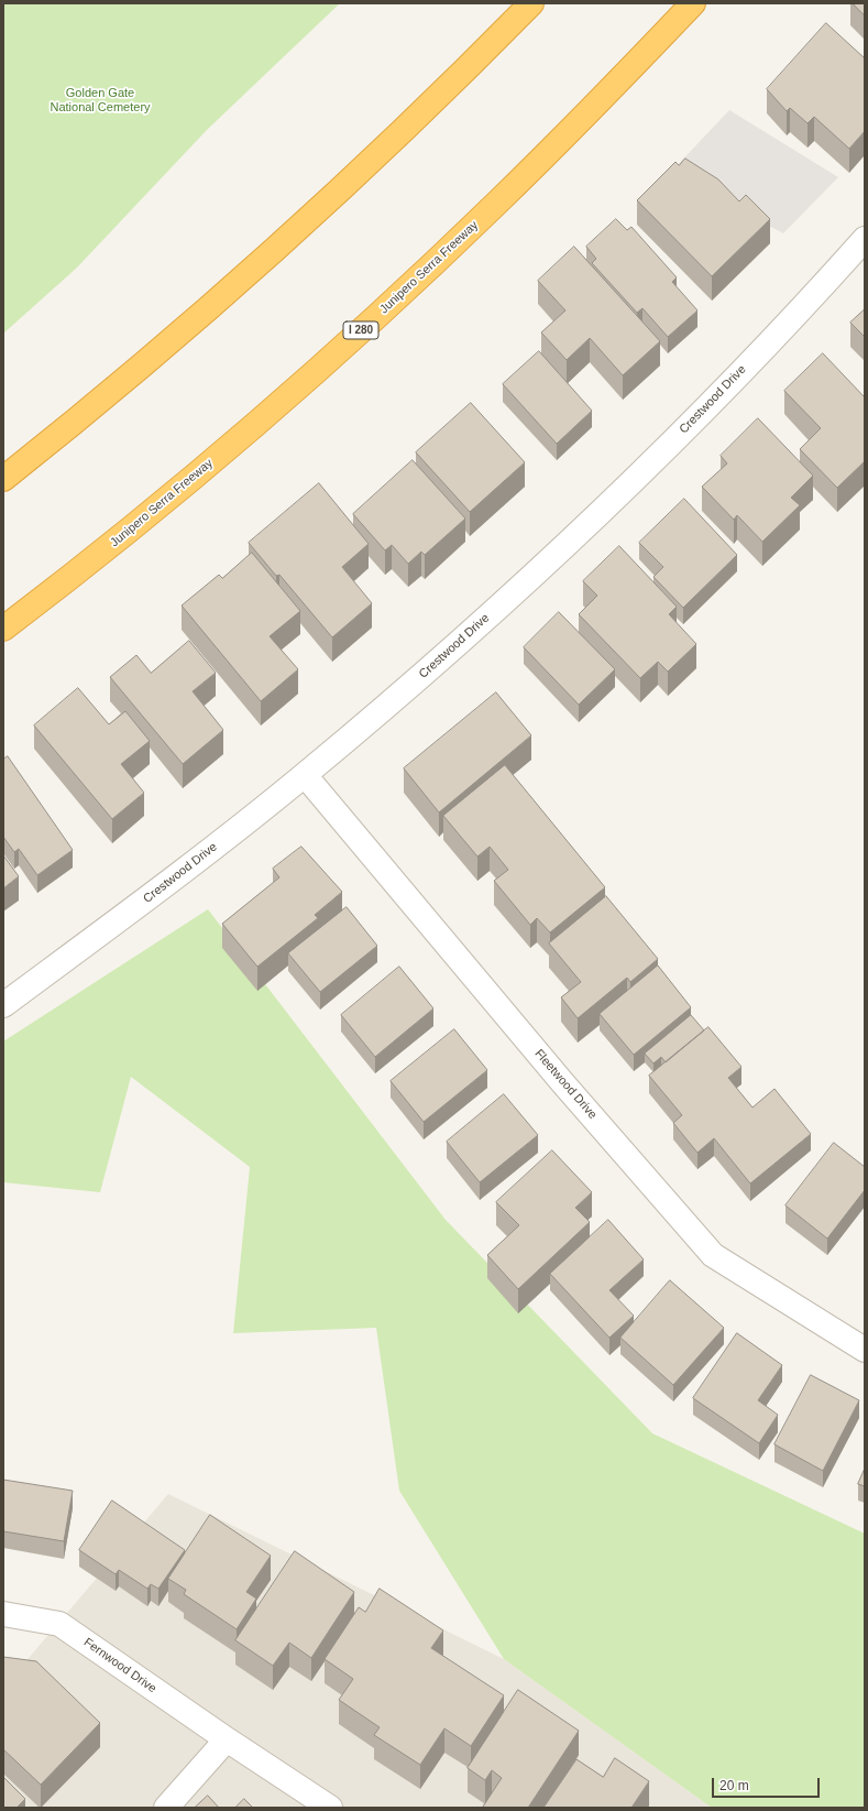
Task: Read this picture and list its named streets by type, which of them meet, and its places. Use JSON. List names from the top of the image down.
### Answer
{
  "streets": {
    "highway": ["Junipero Serra Freeway", "I 280"],
    "street": ["Crestwood Drive", "Fleetwood Drive", "Fernwood Drive"]
  },
  "crossings": [
    ["Crestwood Drive", "Fleetwood Drive"]
  ],
  "parks": ["Golden Gate National Cemetery"],
  "scale_bar": "20 m"
}
